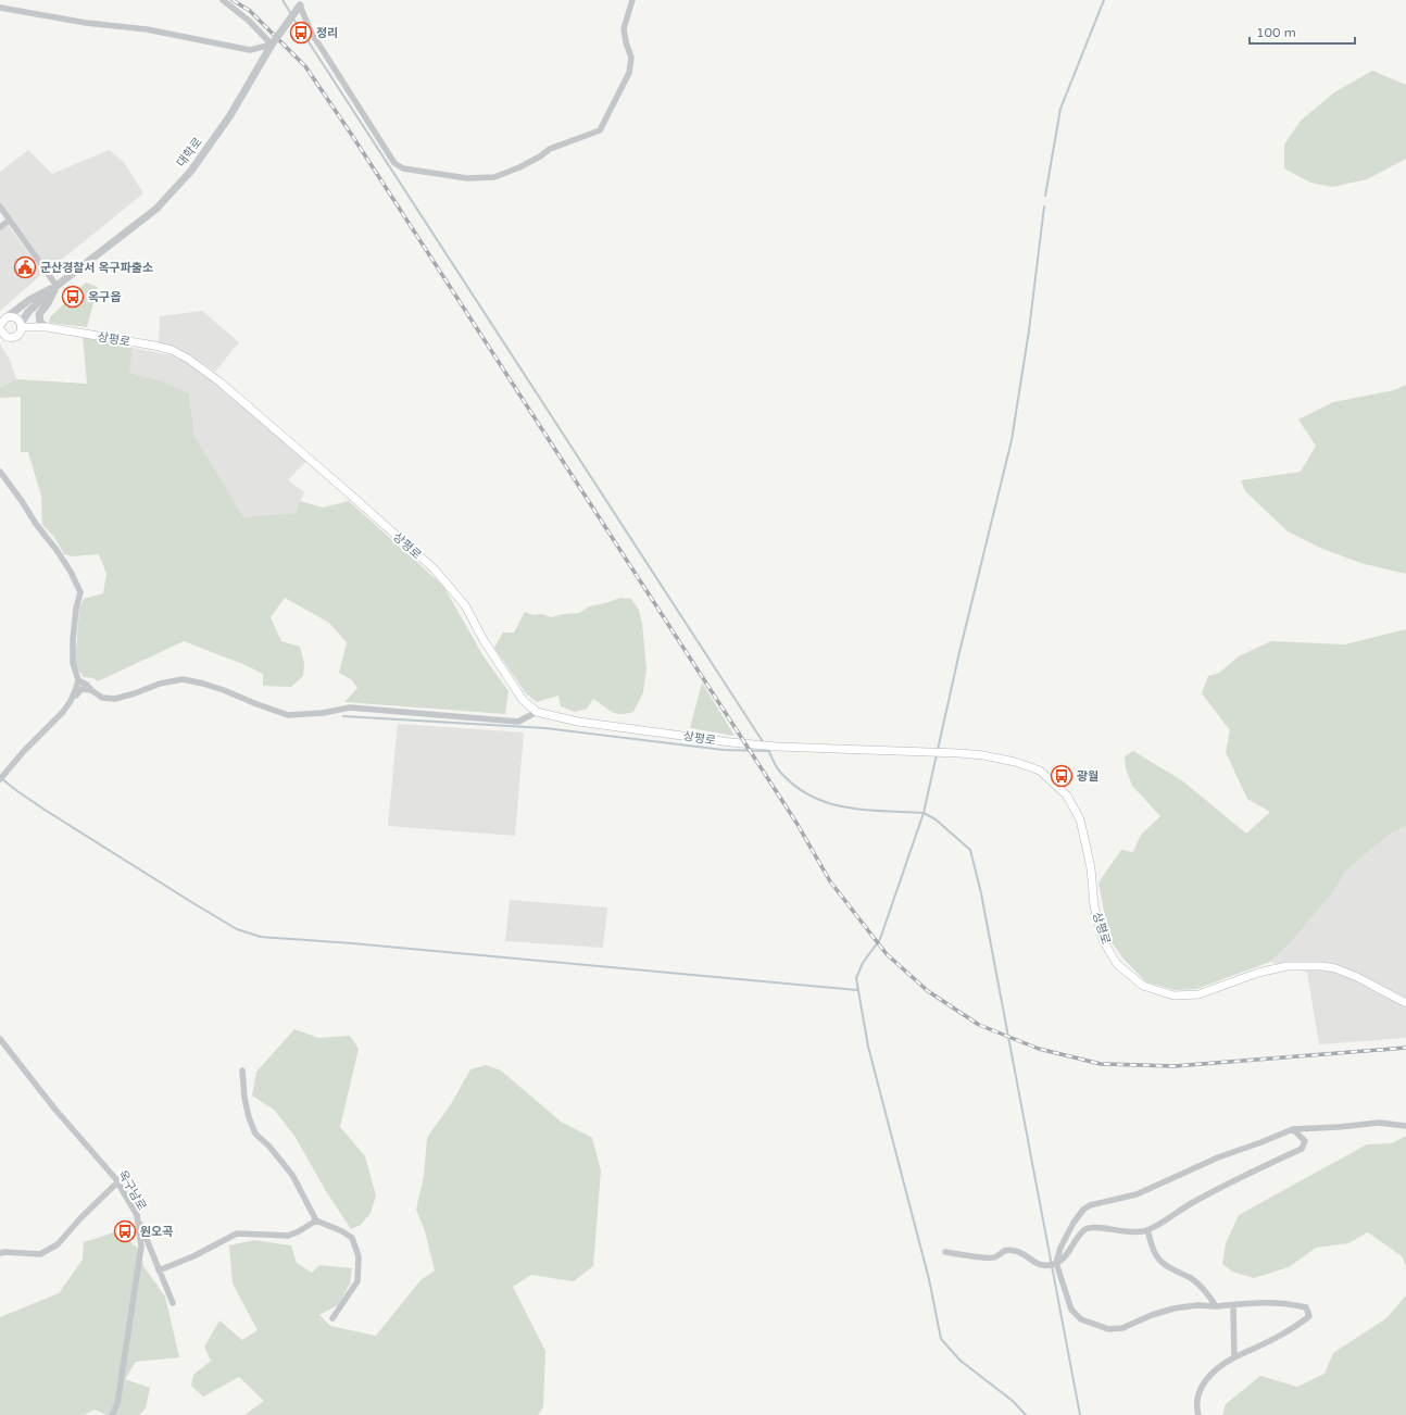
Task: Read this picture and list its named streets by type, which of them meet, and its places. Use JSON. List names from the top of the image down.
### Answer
{
  "streets": {
    "main road": ["상평로"],
    "street": ["대학로", "옥구남로"]
  },
  "crossings": [
    ["대학로", "상평로"]
  ],
  "places": {
    "bus stop": [
      "정리",
      "옥구읍",
      "광월",
      "원오곡"
    ],
    "public building": ["군산경찰서 옥구파출소"]
  },
  "scale_bar": "100 m"
}
